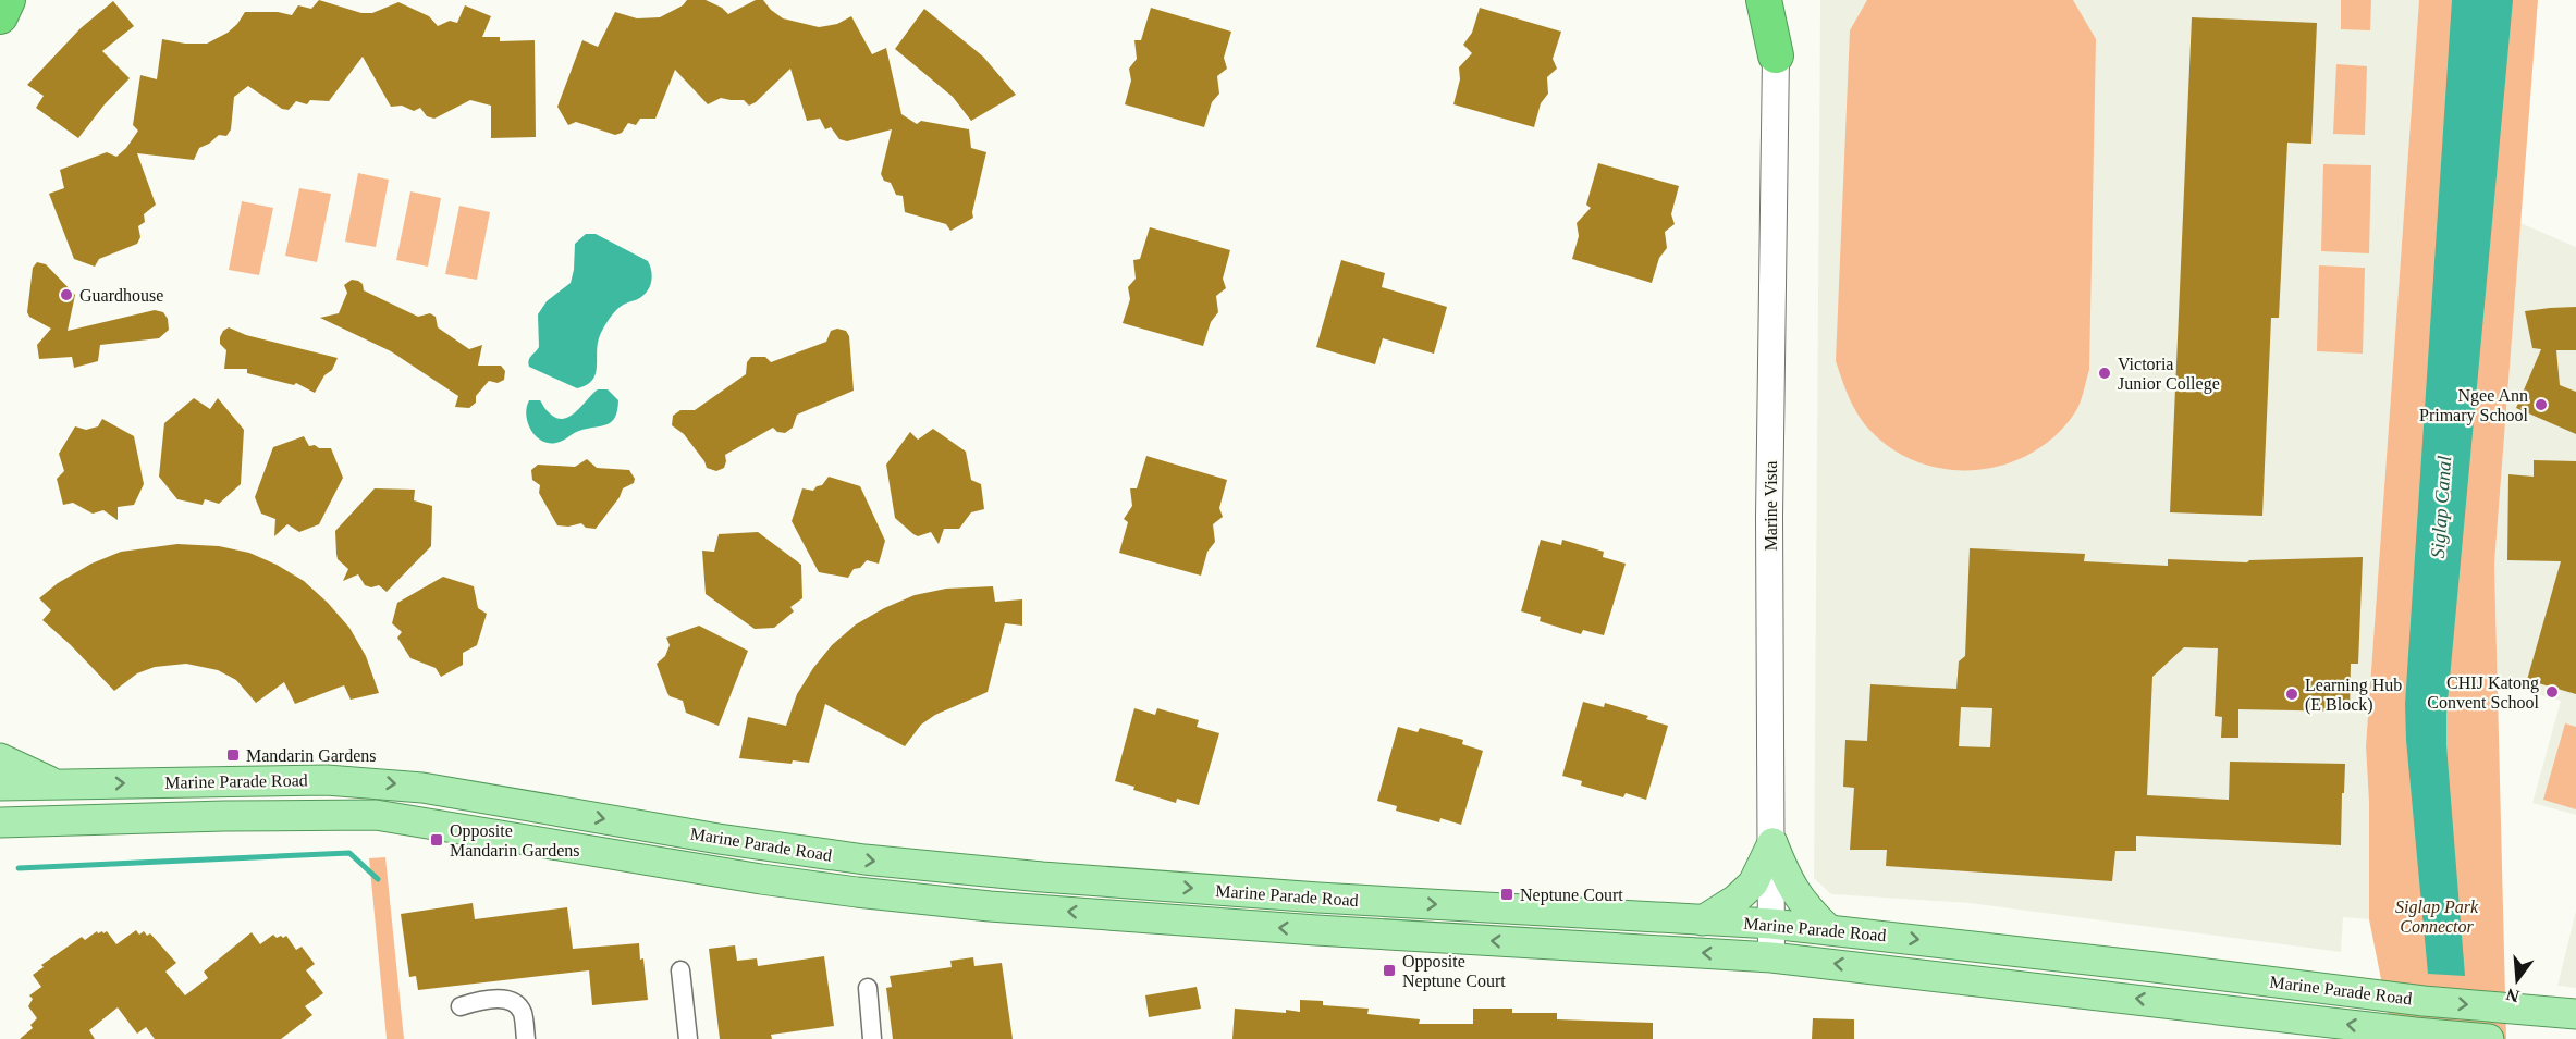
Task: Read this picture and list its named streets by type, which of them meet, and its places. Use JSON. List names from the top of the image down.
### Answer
{
  "streets": {
    "main road": ["Marine Parade Road"],
    "street": ["Marine Vista"]
  },
  "crossings": [
    ["Marine Vista", "Marine Parade Road"]
  ],
  "water": ["Siglap Canal"],
  "parks": ["Siglap Park Connector"],
  "places": {
    "other": [
      "Guardhouse",
      "Victoria Junior College",
      "Ngee Ann Primary School",
      "CHIJ Katong Convent School",
      "Learning Hub (E Block)"
    ],
    "transit": [
      "Mandarin Gardens",
      "Opposite Mandarin Gardens",
      "Neptune Court",
      "Opposite Neptune Court"
    ]
  },
  "north": "bottom"
}
